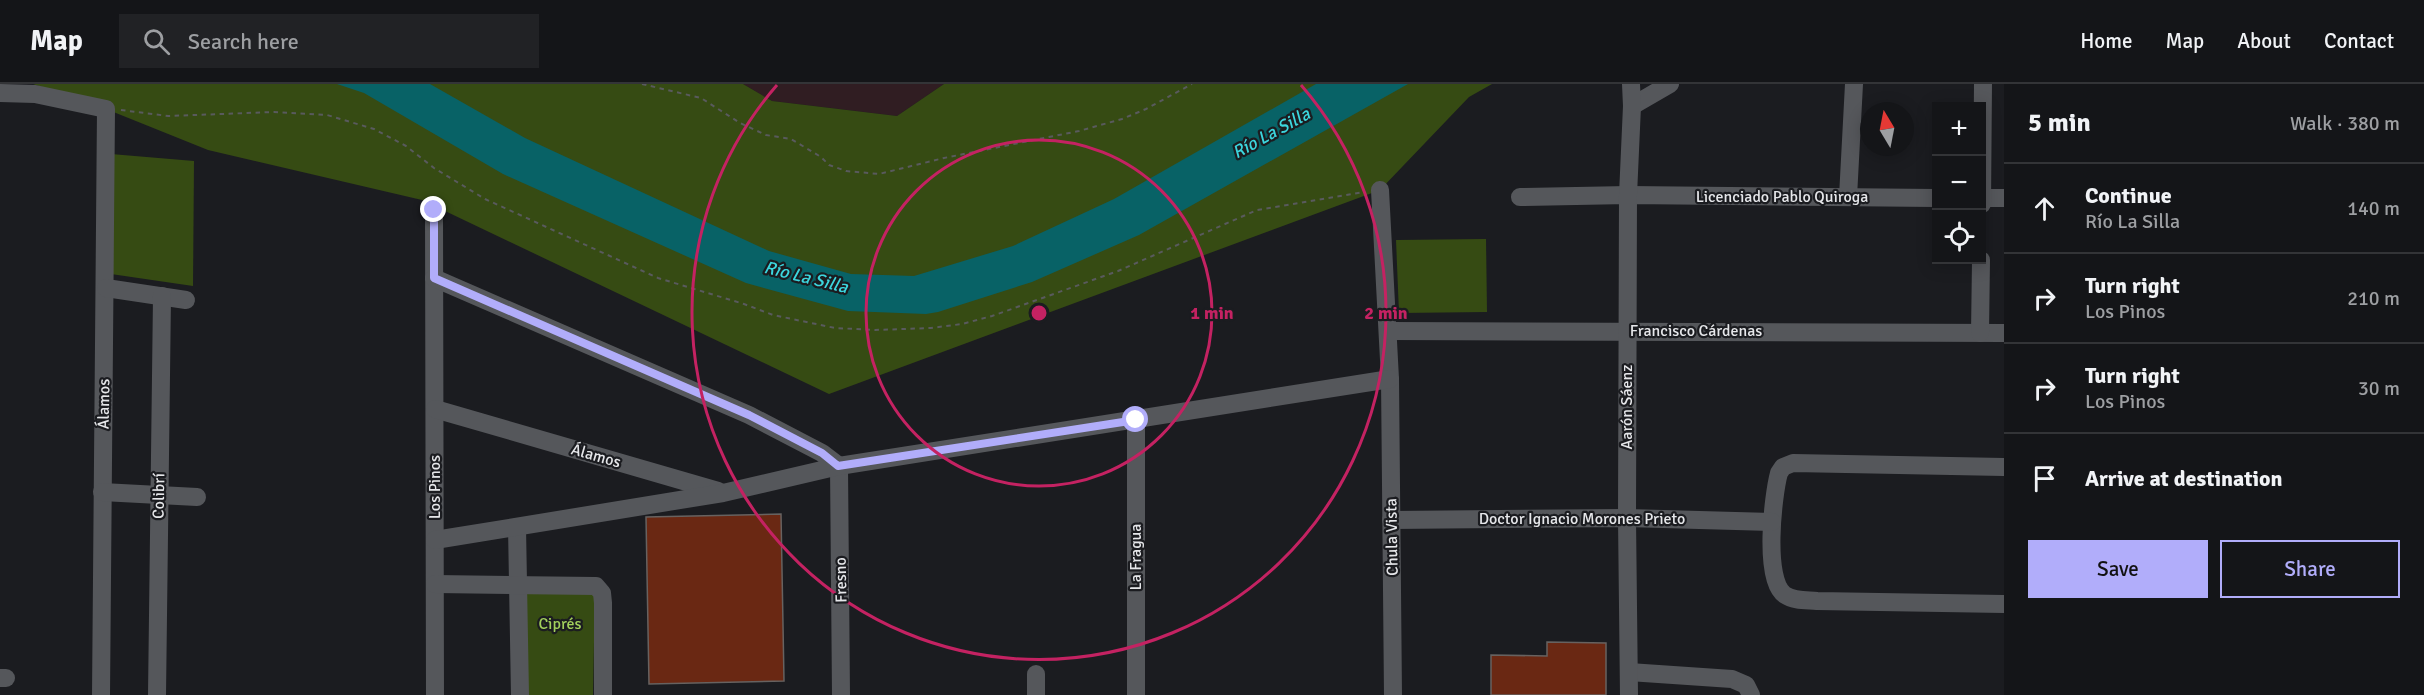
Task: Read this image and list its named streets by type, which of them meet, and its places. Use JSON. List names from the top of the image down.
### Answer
{
  "streets": {
    "street": [
      "Licenciado Pablo Quiroga",
      "Francisco Cárdenas",
      "Álamos",
      "Aarón Sáenz",
      "Los Pinos",
      "Colibrí",
      "Doctor Ignacio Morones Prieto",
      "Chula Vista",
      "La Fragua",
      "Fresno"
    ]
  },
  "crossings": [
    ["Licenciado Pablo Quiroga", "Aarón Sáenz"],
    ["Francisco Cárdenas", "Aarón Sáenz"],
    ["Álamos", "Los Pinos"],
    ["Aarón Sáenz", "Doctor Ignacio Morones Prieto"],
    ["Doctor Ignacio Morones Prieto", "Chula Vista"]
  ],
  "water": ["Río La Silla"],
  "parks": ["Ciprés"],
  "north": "top",
  "page": {
    "header": "Map",
    "search": "Search here",
    "nav": [
      "Home",
      "Map",
      "About",
      "Contact"
    ],
    "heading": ["5 min", "Walk · 380 m"],
    "map_buttons": ["+", "−"],
    "list": [
      ["Continue", "Río La Silla", "140 m"],
      ["Turn right", "Los Pinos", "210 m"],
      ["Turn right", "Los Pinos", "30 m"],
      "Arrive at destination"
    ],
    "buttons": ["Save", "Share"]
  },
  "rings": ["1 min", "2 min"]
}
